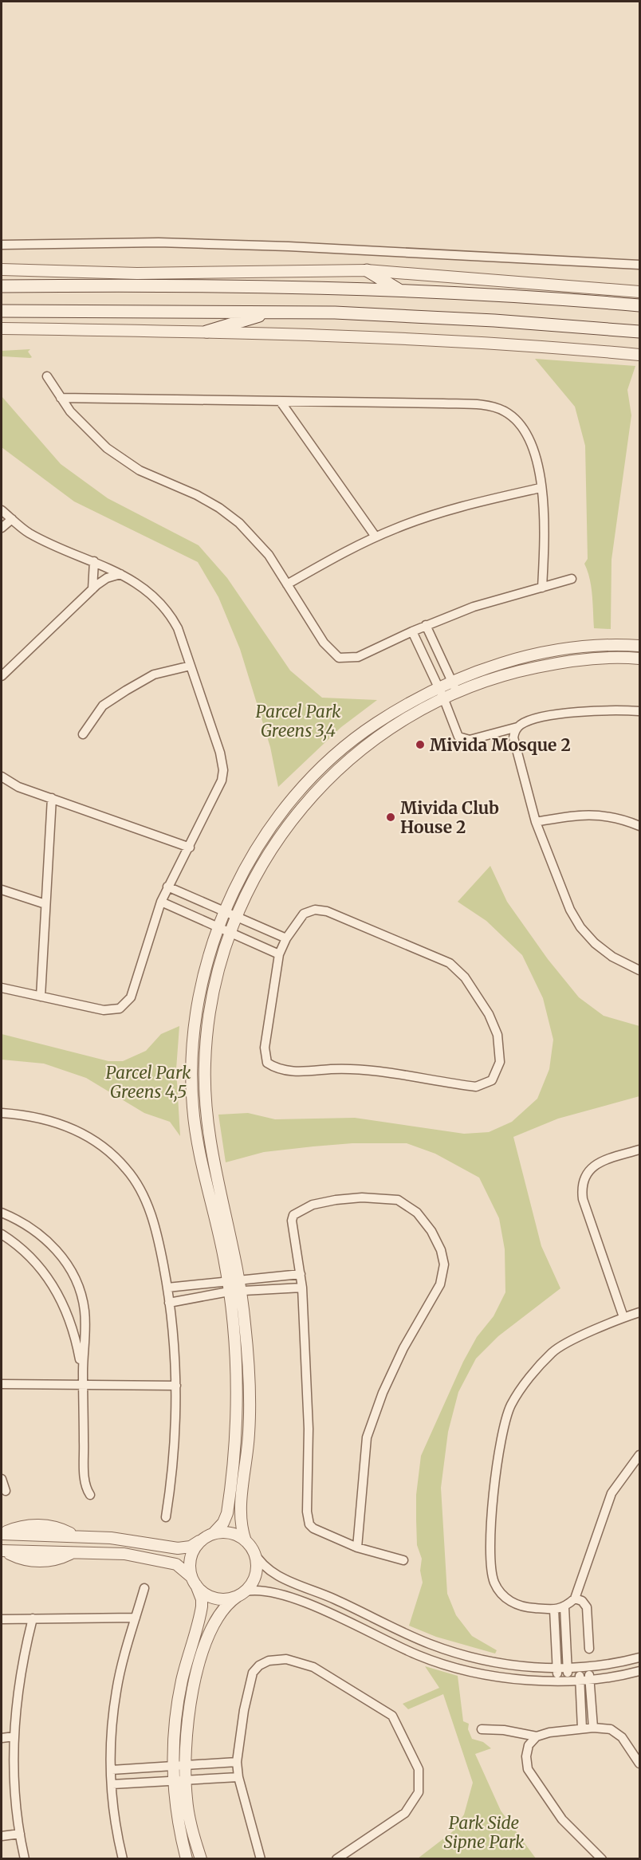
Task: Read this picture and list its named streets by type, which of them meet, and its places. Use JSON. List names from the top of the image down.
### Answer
{
  "parks": ["Parcel Park Greens 3,4", "Parcel Park Greens 4,5", "Park Side Sipne Park"],
  "places": ["Mivida Mosque 2", "Mivida Club House 2"]
}
